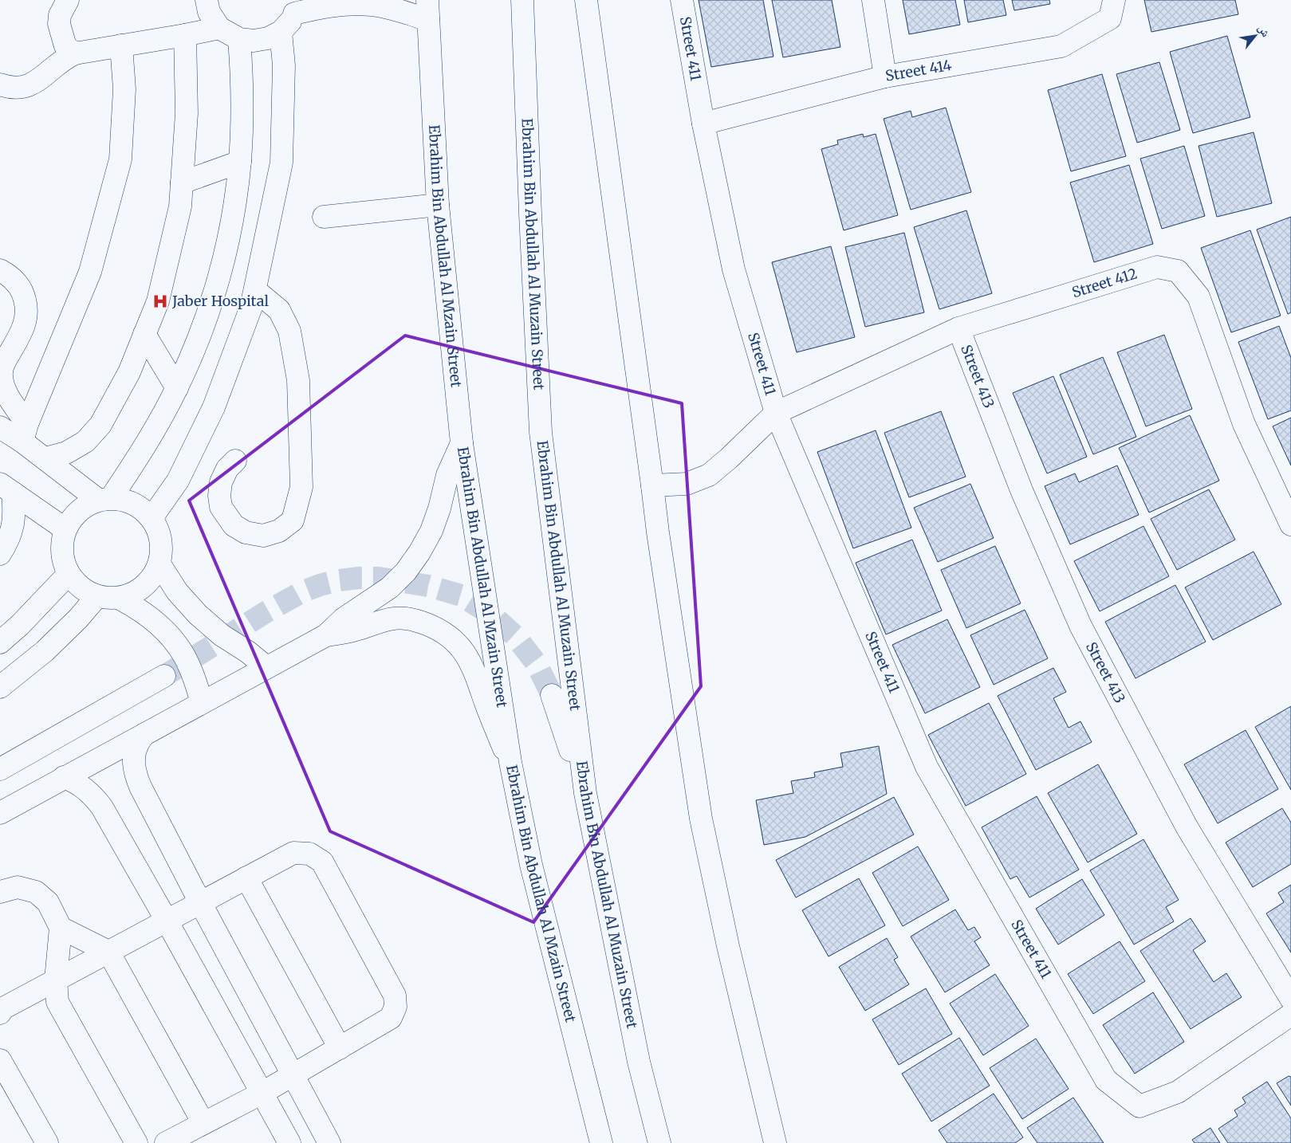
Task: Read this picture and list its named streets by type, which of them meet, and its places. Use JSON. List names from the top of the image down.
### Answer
{
  "streets": {
    "street": [
      "Street 411",
      "Street 414",
      "Ebrahim Bin Abdullah Al Muzain Street",
      "Ebrahim Bin Abdullah Al Mzain Street",
      "Street 412",
      "Street 413"
    ]
  },
  "crossings": [
    ["Street 411", "Street 414"],
    ["Street 411", "Street 412"],
    ["Street 412", "Street 413"]
  ],
  "places": {
    "hospital": ["Jaber Hospital"]
  },
  "north": "top right"
}
